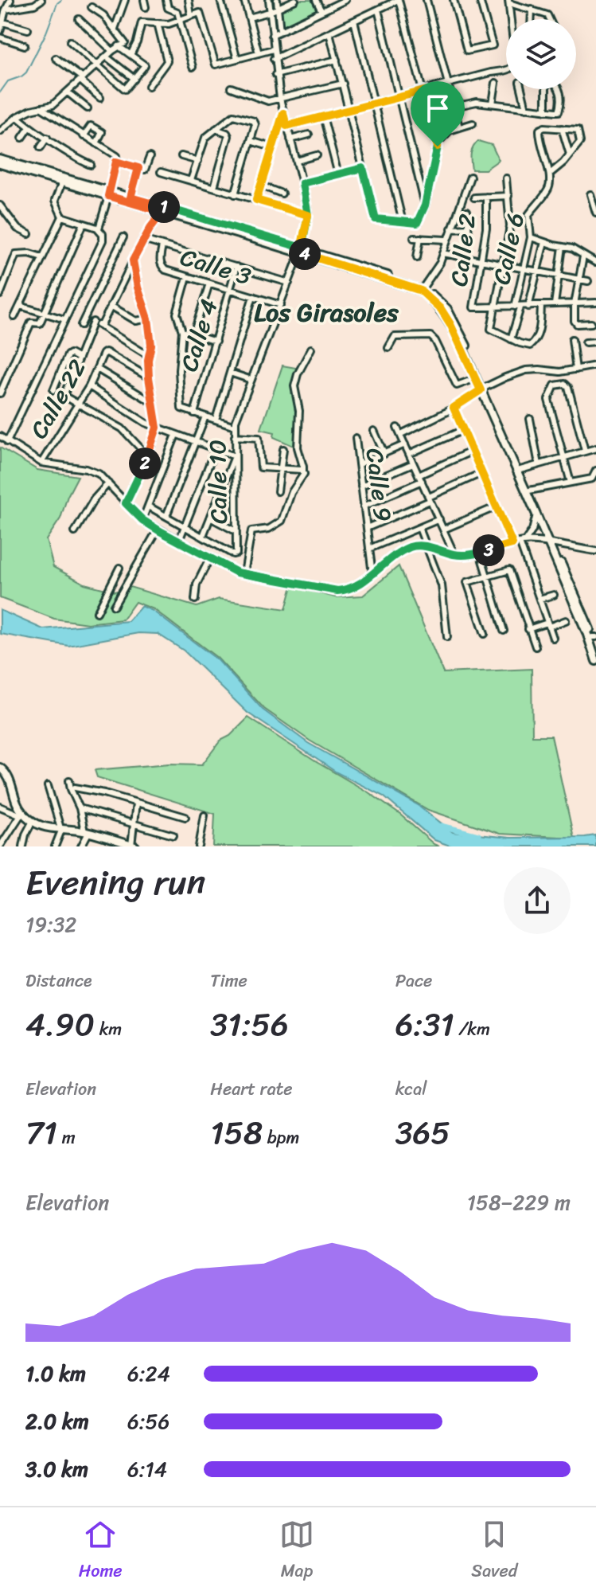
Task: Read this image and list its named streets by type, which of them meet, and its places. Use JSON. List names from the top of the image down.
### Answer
{
  "streets": {
    "street": [
      "Calle 6",
      "Calle 2",
      "Calle 3",
      "Calle 4",
      "Calle 22",
      "Calle 10",
      "Calle 9"
    ]
  },
  "crossings": [
    ["Calle 3", "Calle 4"],
    ["Calle 4", "Calle 10"]
  ],
  "districts": ["Los Girasoles"],
  "page": {
    "pins": [
      "1",
      "4",
      "2",
      "3"
    ],
    "heading": ["Evening run", "19:32"],
    "stats": [
      ["Distance", "4.90 km"],
      ["Time", "31:56"],
      ["Pace", "6:31 /km"],
      ["Elevation", "71 m"],
      ["Heart rate", "158 bpm"],
      ["kcal", "365"]
    ],
    "chart": ["Elevation", "158–229 m"],
    "list": [
      {
        "name": "1.0 km",
        "note": "6:24"
      },
      {
        "name": "2.0 km",
        "note": "6:56"
      },
      {
        "name": "3.0 km",
        "note": "6:14"
      }
    ],
    "tabs": ["Home", "Map", "Saved"]
  }
}
